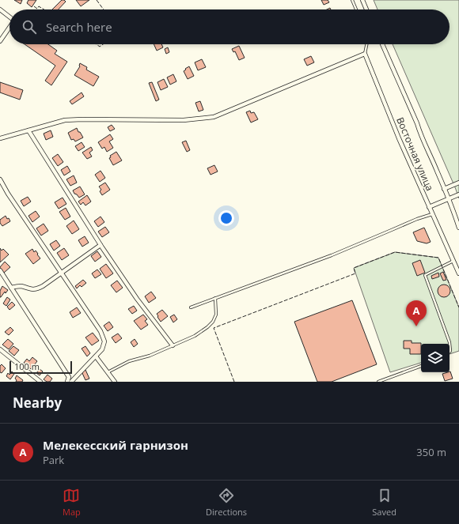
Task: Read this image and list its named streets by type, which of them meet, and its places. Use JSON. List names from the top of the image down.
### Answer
{
  "streets": {
    "street": ["Восточная улица"]
  },
  "scale_bar": "100 m",
  "page": {
    "search": "Search here",
    "pins": "A",
    "scale": "100 m",
    "heading": "Nearby",
    "list": [
      {
        "mark": "A",
        "name": "Мелекесский гарнизон",
        "note": "Park",
        "value": "350 m"
      }
    ],
    "nav": ["Map", "Directions", "Saved"]
  }
}
